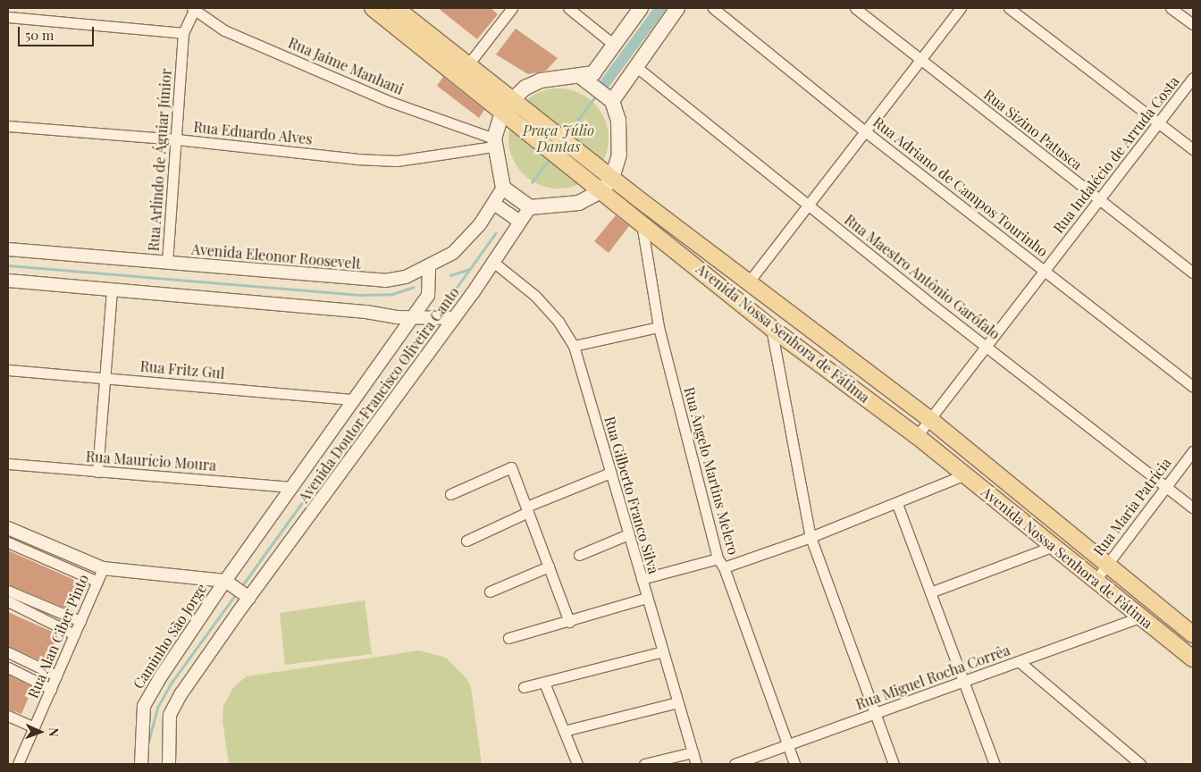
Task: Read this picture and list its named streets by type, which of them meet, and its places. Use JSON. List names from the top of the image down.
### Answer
{
  "streets": {
    "main road": ["Avenida Nossa Senhora de Fátima"],
    "street": [
      "Rua Jaime Manhani",
      "Rua Sizino Patusca",
      "Rua Eduardo Alves",
      "Rua Indalécio de Arruda Costa",
      "Rua Arlíndo de Águiar Júnior",
      "Rua Adriano de Campos Tourinho",
      "Avenida Eleonor Roosevelt",
      "Rua Maestro Antônio Garófalo",
      "Rua Fritz Gul",
      "Avenida Doutor Francisco Oliveira Canto",
      "Rua Maurício Moura",
      "Rua Ângelo Martins Melero",
      "Rua Gilberto Franco Silva",
      "Rua Maria Patrícia",
      "Rua Alan Ciber Pinto",
      "Caminho São Jorge",
      "Rua Miguel Rocha Corrêa"
    ]
  },
  "crossings": [
    ["Rua Jaime Manhani", "Rua Eduardo Alves"],
    ["Rua Jaime Manhani", "Rua Arlíndo de Águiar Júnior"],
    ["Rua Sizino Patusca", "Rua Indalécio de Arruda Costa"],
    ["Rua Eduardo Alves", "Rua Arlíndo de Águiar Júnior"],
    ["Rua Indalécio de Arruda Costa", "Rua Adriano de Campos Tourinho"],
    ["Rua Indalécio de Arruda Costa", "Rua Maestro Antônio Garófalo"],
    ["Rua Indalécio de Arruda Costa", "Avenida Nossa Senhora de Fátima"],
    ["Rua Arlíndo de Águiar Júnior", "Avenida Eleonor Roosevelt"],
    ["Avenida Eleonor Roosevelt", "Avenida Doutor Francisco Oliveira Canto"],
    ["Rua Maestro Antônio Garófalo", "Rua Maria Patrícia"],
    ["Avenida Nossa Senhora de Fátima", "Rua Ângelo Martins Melero"],
    ["Avenida Nossa Senhora de Fátima", "Rua Maria Patrícia"],
    ["Avenida Nossa Senhora de Fátima", "Rua Miguel Rocha Corrêa"],
    ["Rua Fritz Gul", "Avenida Doutor Francisco Oliveira Canto"],
    ["Avenida Doutor Francisco Oliveira Canto", "Rua Maurício Moura"],
    ["Avenida Doutor Francisco Oliveira Canto", "Rua Gilberto Franco Silva"],
    ["Avenida Doutor Francisco Oliveira Canto", "Caminho São Jorge"],
    ["Rua Ângelo Martins Melero", "Rua Miguel Rocha Corrêa"]
  ],
  "parks": ["Praça Júlio Dantas"],
  "scale_bar": "50 m",
  "north": "right"
}
